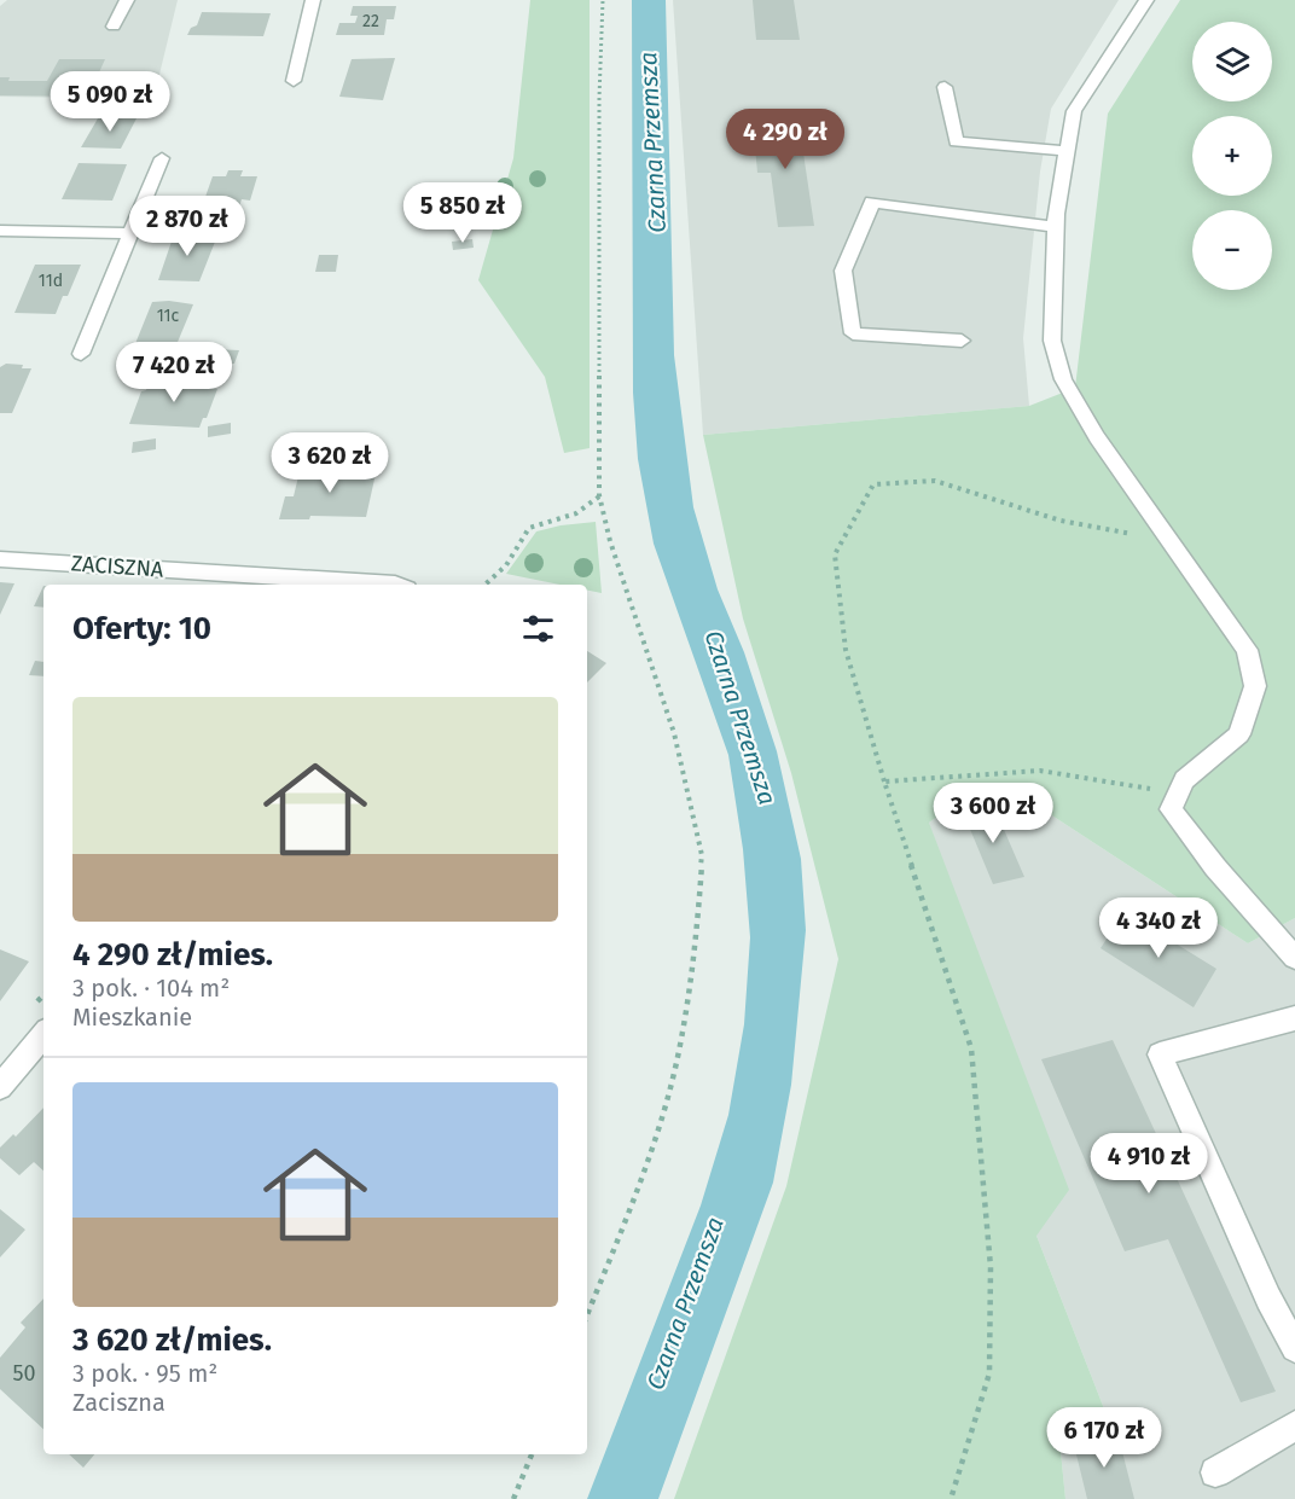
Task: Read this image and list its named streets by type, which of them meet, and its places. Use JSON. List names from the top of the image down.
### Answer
{
  "streets": {
    "street": ["ZACISZNA"]
  },
  "water": ["Czarna Przemsza"],
  "house_numbers": [
    "22",
    "11d",
    "11c",
    "50"
  ],
  "page": {
    "map_buttons": ["+", "−"],
    "price": [
      "5 090 zł",
      "4 290 zł",
      "5 850 zł",
      "2 870 zł",
      "7 420 zł",
      "3 620 zł",
      "3 600 zł",
      "4 340 zł",
      "4 910 zł",
      "6 170 zł"
    ],
    "heading": "Oferty: 10",
    "list": [
      {
        "name": "4 290 zł/mies.",
        "note": "3 pok. · 104 m² · Mieszkanie"
      },
      {
        "name": "3 620 zł/mies.",
        "note": "3 pok. · 95 m² · Zaciszna"
      }
    ]
  }
}
